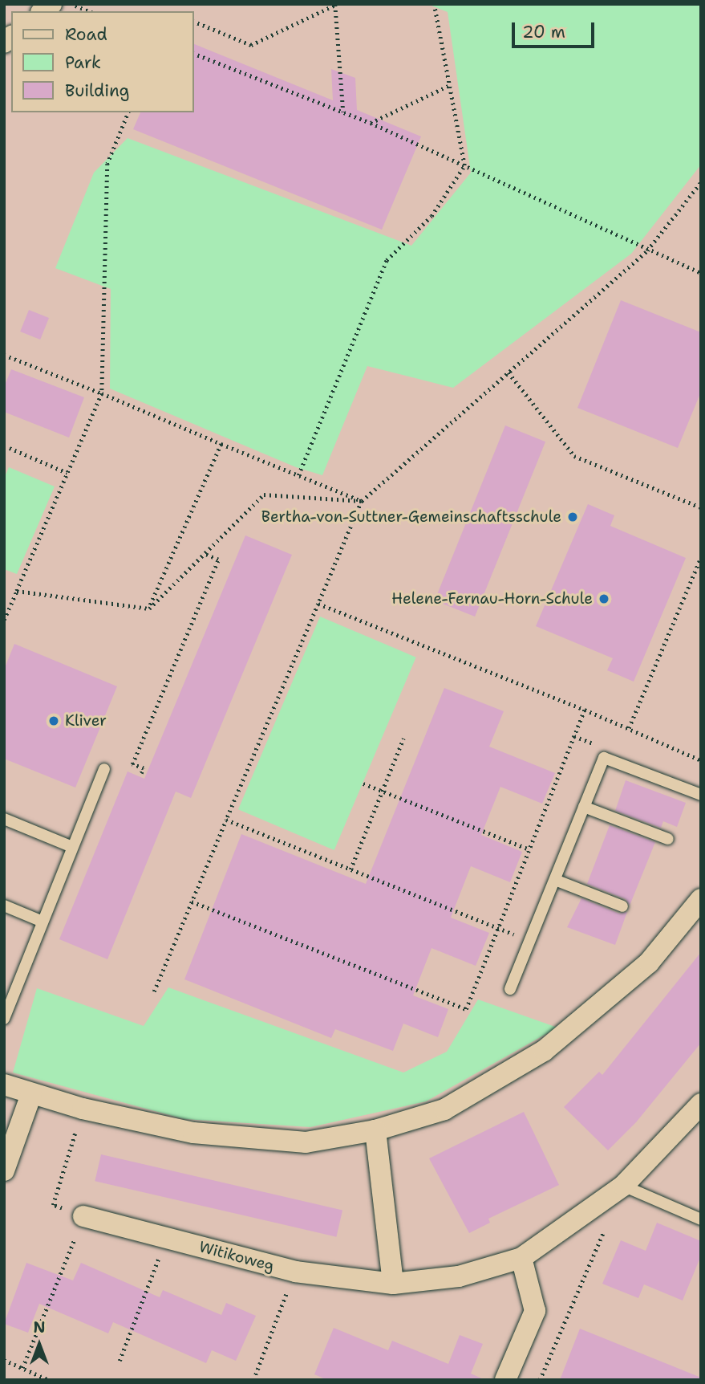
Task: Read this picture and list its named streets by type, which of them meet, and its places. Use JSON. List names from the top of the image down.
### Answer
{
  "streets": {
    "street": ["Witikoweg"]
  },
  "places": ["Bertha-von-Suttner-Gemeinschaftsschule", "Helene-Fernau-Horn-Schule", "Kliver"],
  "legend": ["Road", "Park", "Building"],
  "scale_bar": "20 m",
  "north": "top"
}
